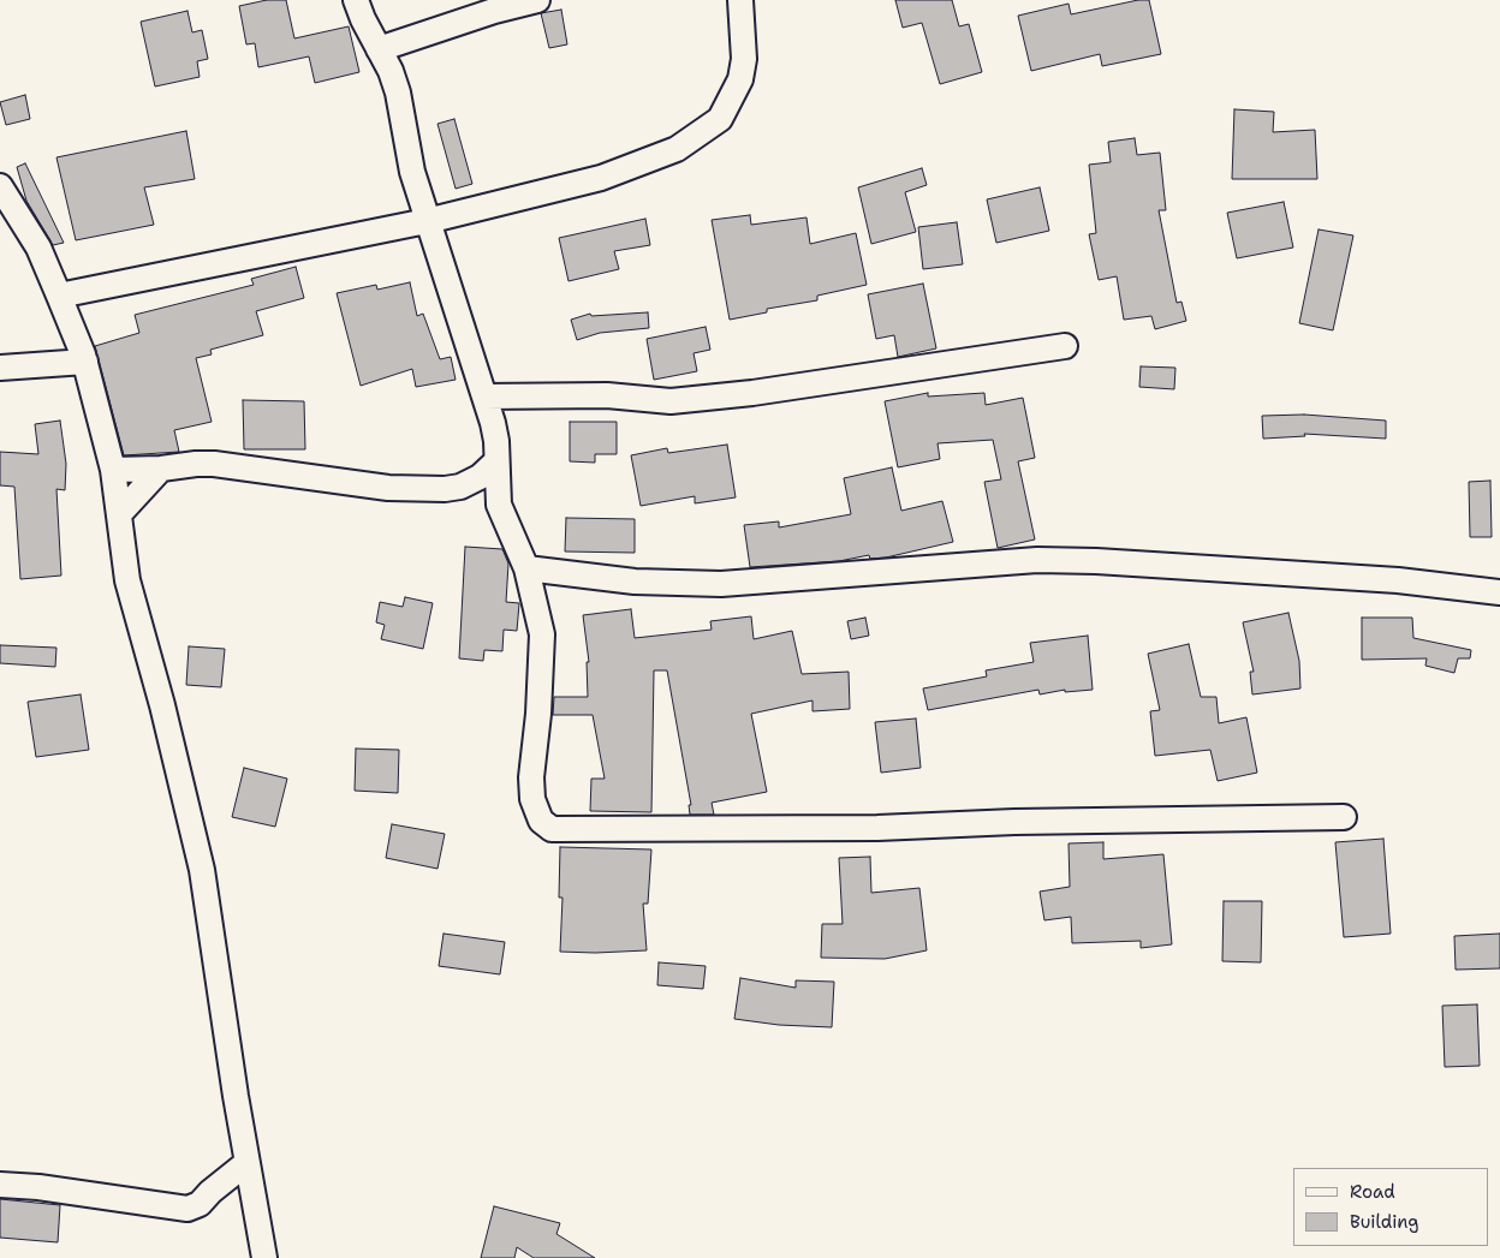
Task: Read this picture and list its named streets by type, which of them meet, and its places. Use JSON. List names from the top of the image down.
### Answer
{
  "legend": ["Road", "Building"]
}
